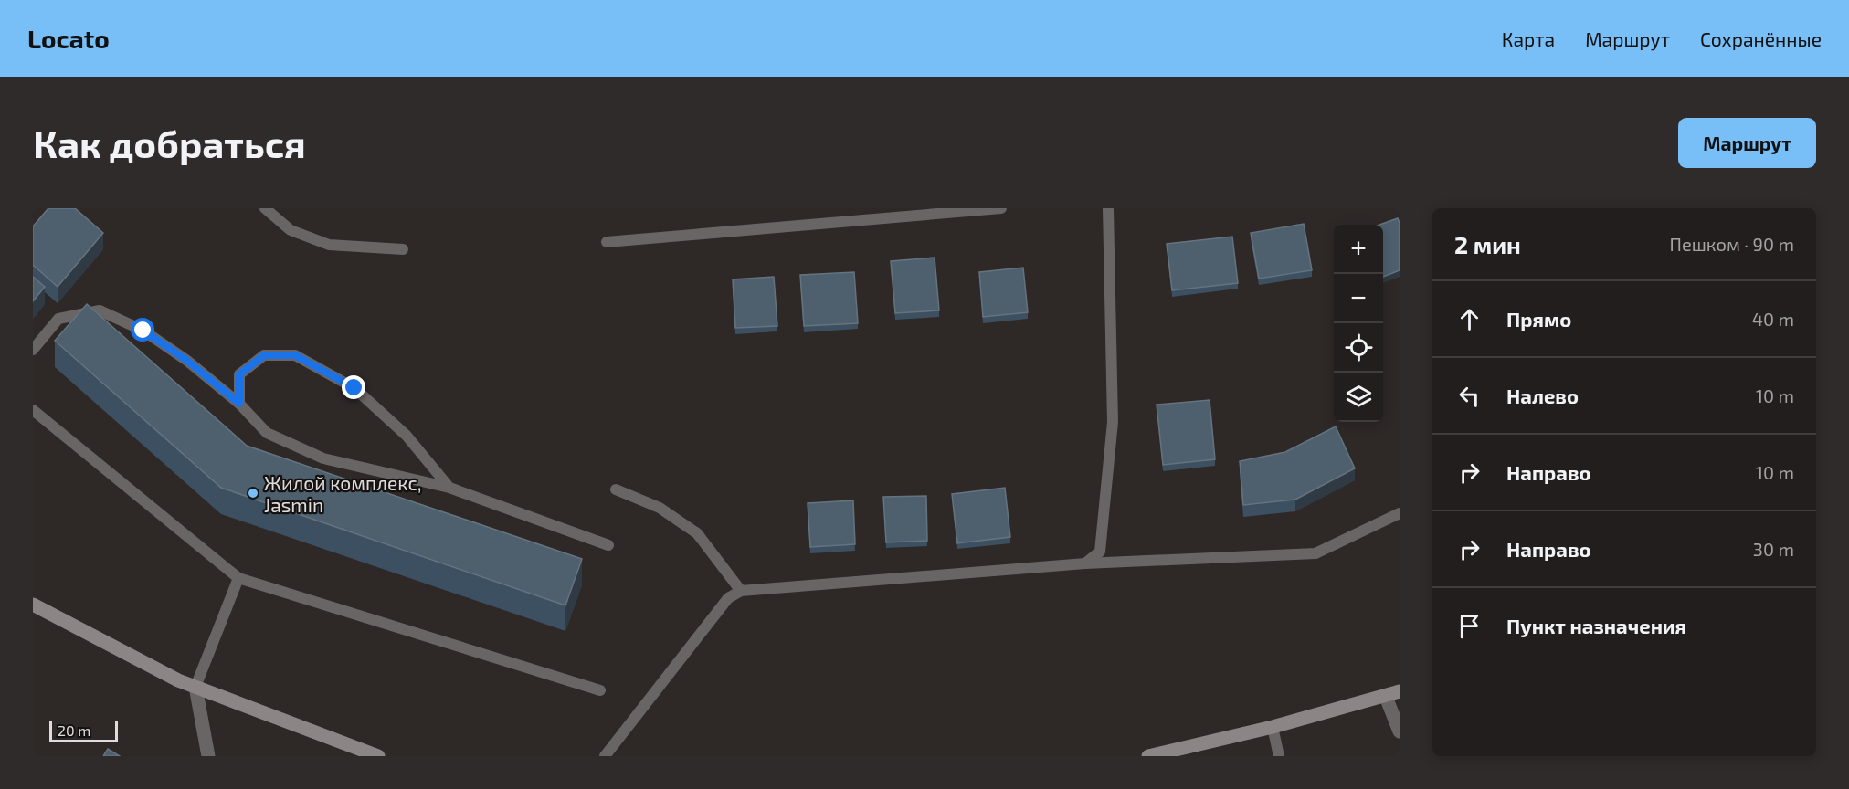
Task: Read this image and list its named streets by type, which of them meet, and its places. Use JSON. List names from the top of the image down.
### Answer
{
  "places": ["Жилой комплекс, Jasmin"],
  "scale_bar": "20 m",
  "page": {
    "header": "Locato",
    "nav": ["Карта", "Маршрут", "Сохранённые"],
    "buttons": "Маршрут",
    "title": "Как добраться",
    "heading": ["2 мин", "Пешком · 90 m"],
    "map_buttons": ["+", "−"],
    "list": [
      ["Прямо", "40 m"],
      ["Налево", "10 m"],
      ["Направо", "10 m"],
      ["Направо", "30 m"],
      "Пункт назначения"
    ],
    "scale": "20 m"
  }
}
